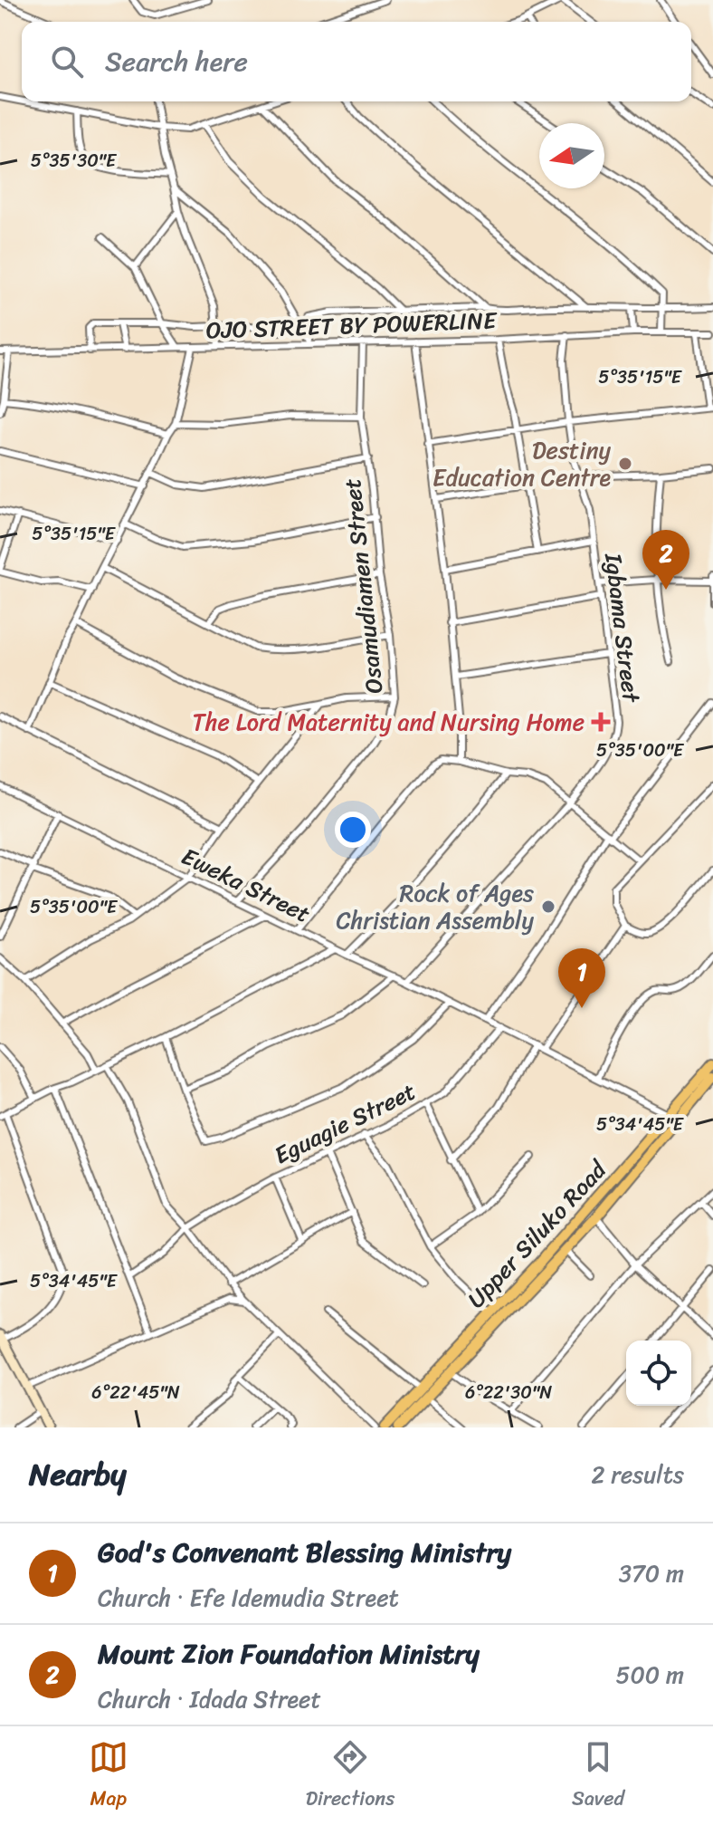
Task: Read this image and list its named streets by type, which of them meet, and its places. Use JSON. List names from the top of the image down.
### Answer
{
  "streets": {
    "main road": ["Upper Siluko Road"],
    "street": [
      "OJO STREET BY POWERLINE",
      "Osamudiamen Street",
      "Igbama Street",
      "Eweka Street",
      "Eguagie Street"
    ]
  },
  "crossings": [
    ["OJO STREET BY POWERLINE", "Osamudiamen Street"],
    ["OJO STREET BY POWERLINE", "Igbama Street"],
    ["Osamudiamen Street", "Eweka Street"],
    ["Igbama Street", "Eweka Street"],
    ["Eweka Street", "Eguagie Street"],
    ["Eweka Street", "Upper Siluko Road"]
  ],
  "places": {
    "other": ["Destiny Education Centre", "Rock of Ages Christian Assembly"],
    "health": ["The Lord Maternity and Nursing Home"]
  },
  "north": "left",
  "page": {
    "search": "Search here",
    "pins": ["2", "1"],
    "heading": ["Nearby", "2 results"],
    "list": [
      {
        "mark": "1",
        "name": "God's Convenant Blessing Ministry",
        "note": "Church · Efe Idemudia Street",
        "value": "370 m"
      },
      {
        "mark": "2",
        "name": "Mount Zion Foundation Ministry",
        "note": "Church · Idada Street",
        "value": "500 m"
      }
    ],
    "nav": ["Map", "Directions", "Saved"]
  },
  "coordinates": [
    "5°35'30\"E",
    "5°35'15\"E",
    "5°35'00\"E",
    "5°34'45\"E",
    "6°22'45\"N",
    "6°22'30\"N"
  ]
}
